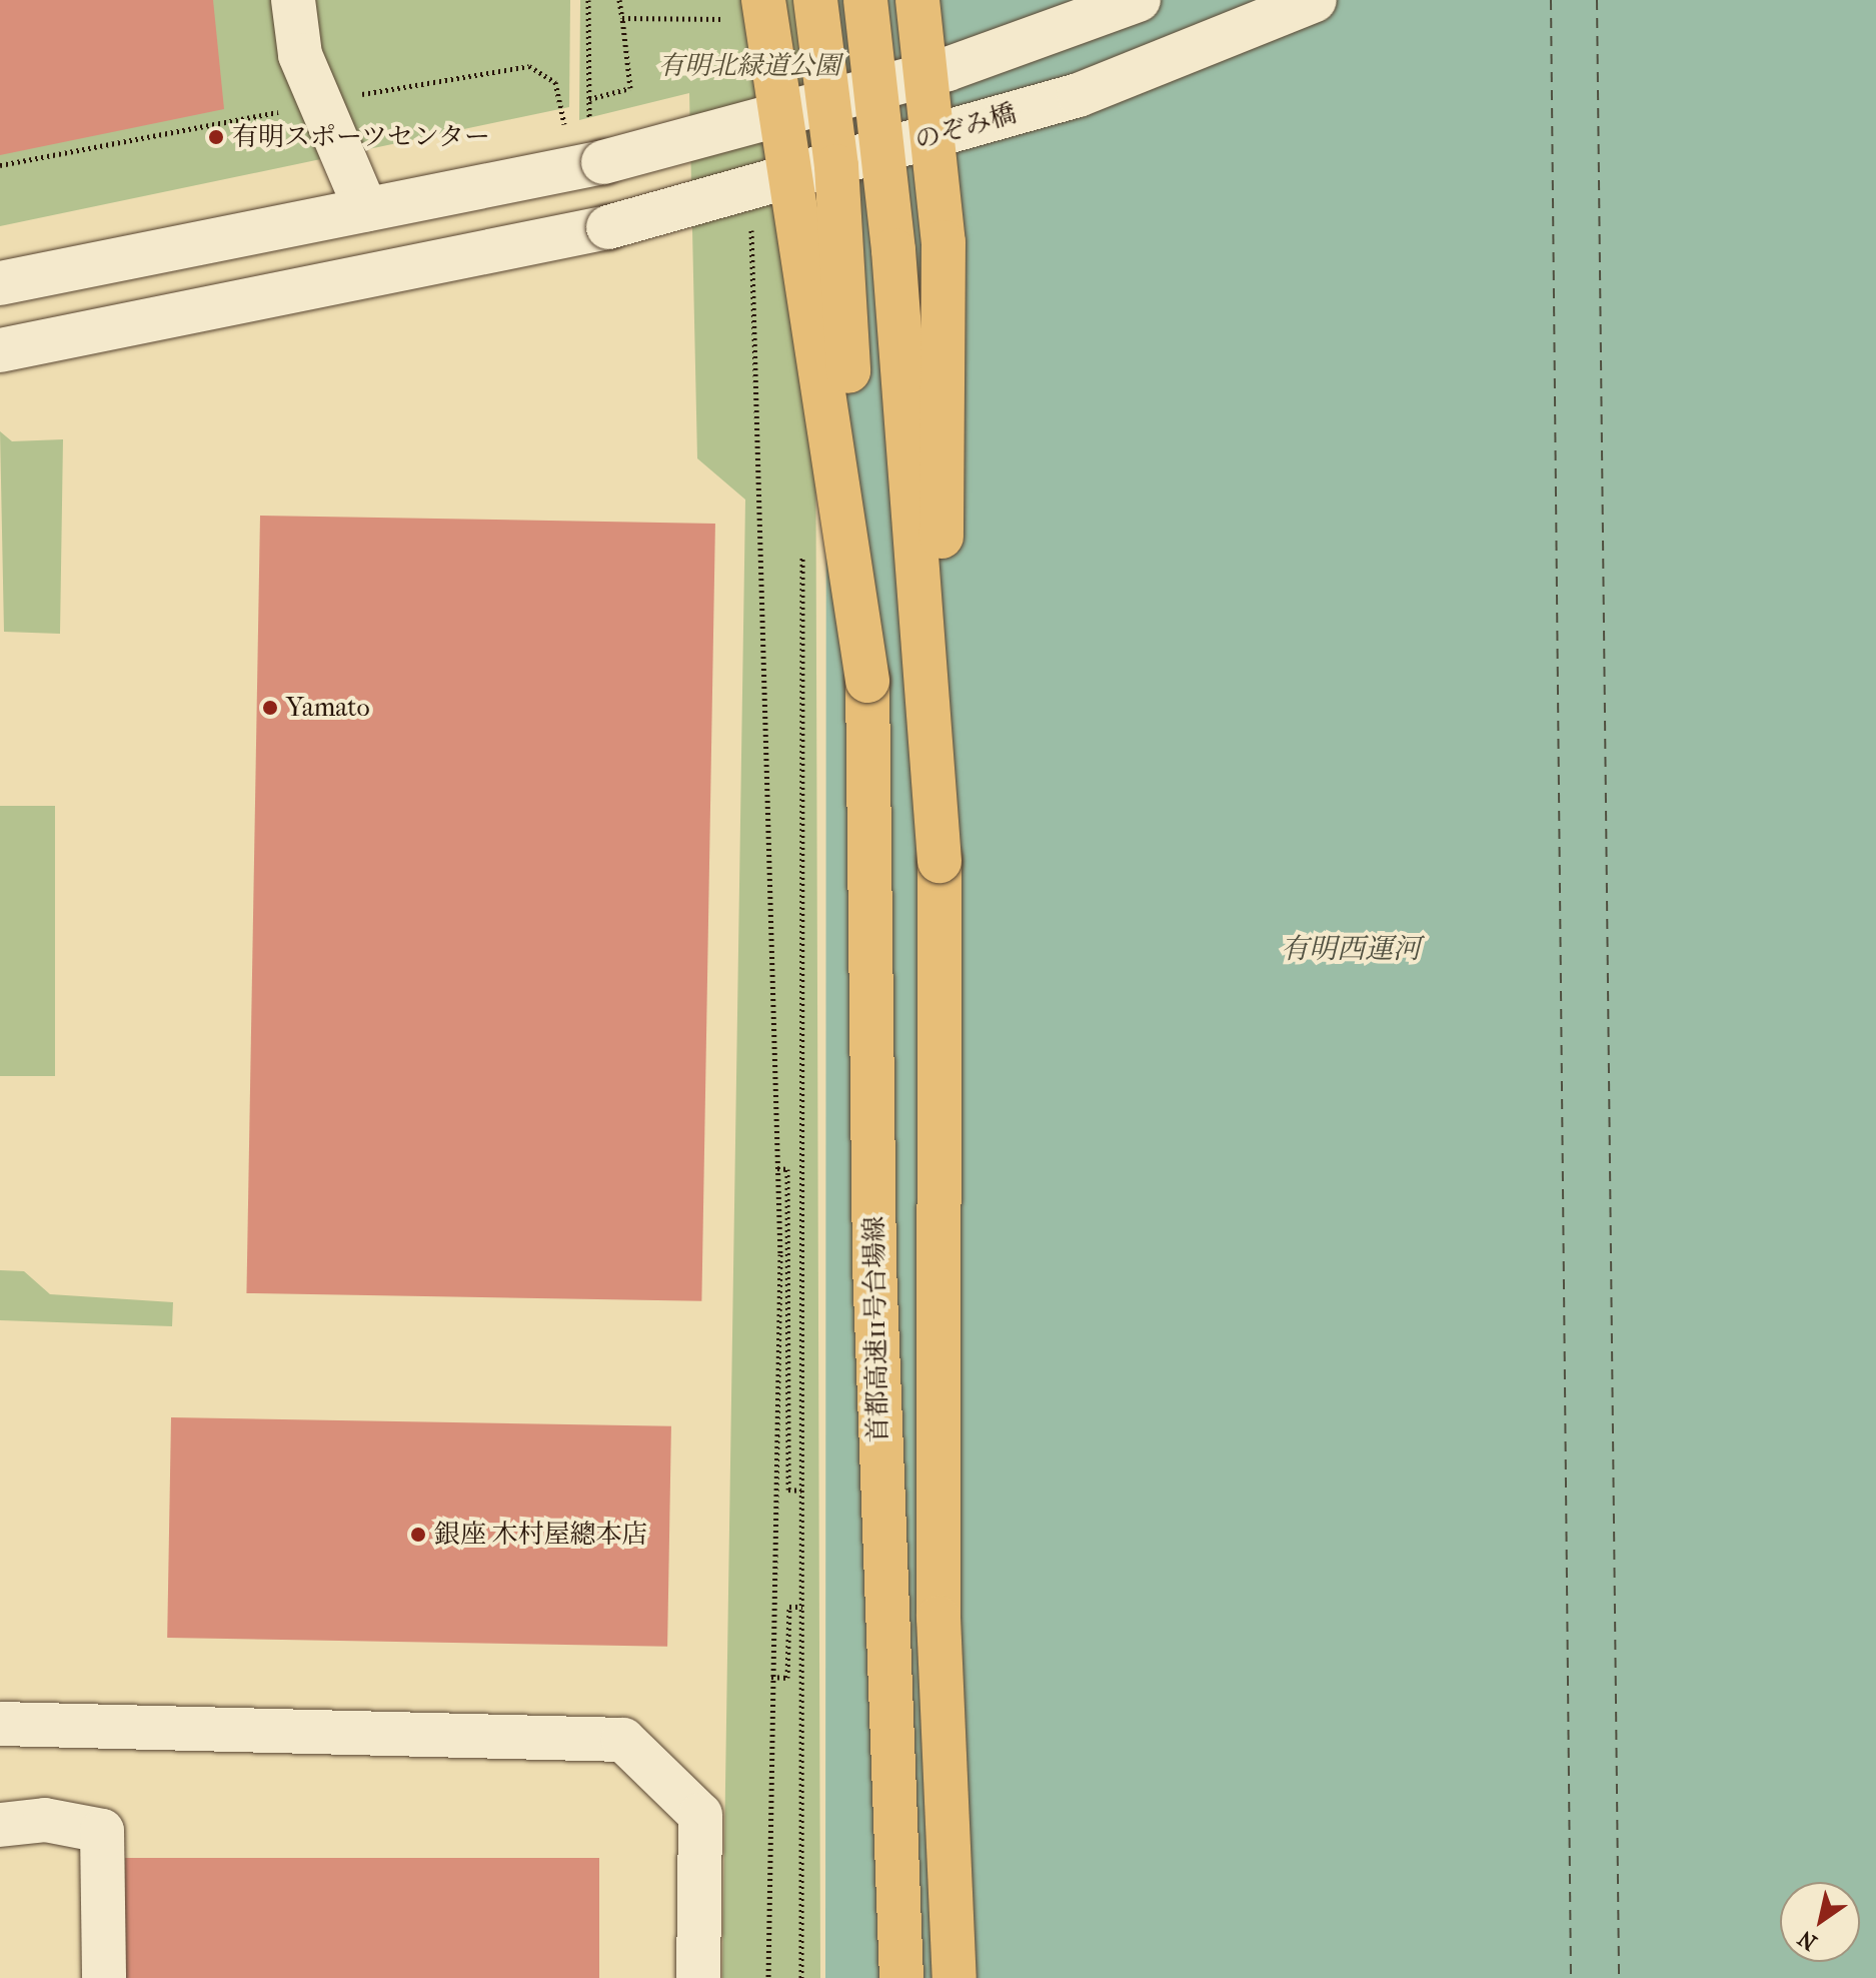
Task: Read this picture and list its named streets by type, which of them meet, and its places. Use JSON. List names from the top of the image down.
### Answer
{
  "streets": {
    "highway": ["首都高速11号台場線"],
    "street": ["のぞみ橋"]
  },
  "water": ["有明西運河"],
  "parks": ["有明北緑道公園"],
  "places": ["有明スポーツセンター", "Yamato", "銀座 木村屋總本店"],
  "north": "bottom left"
}
